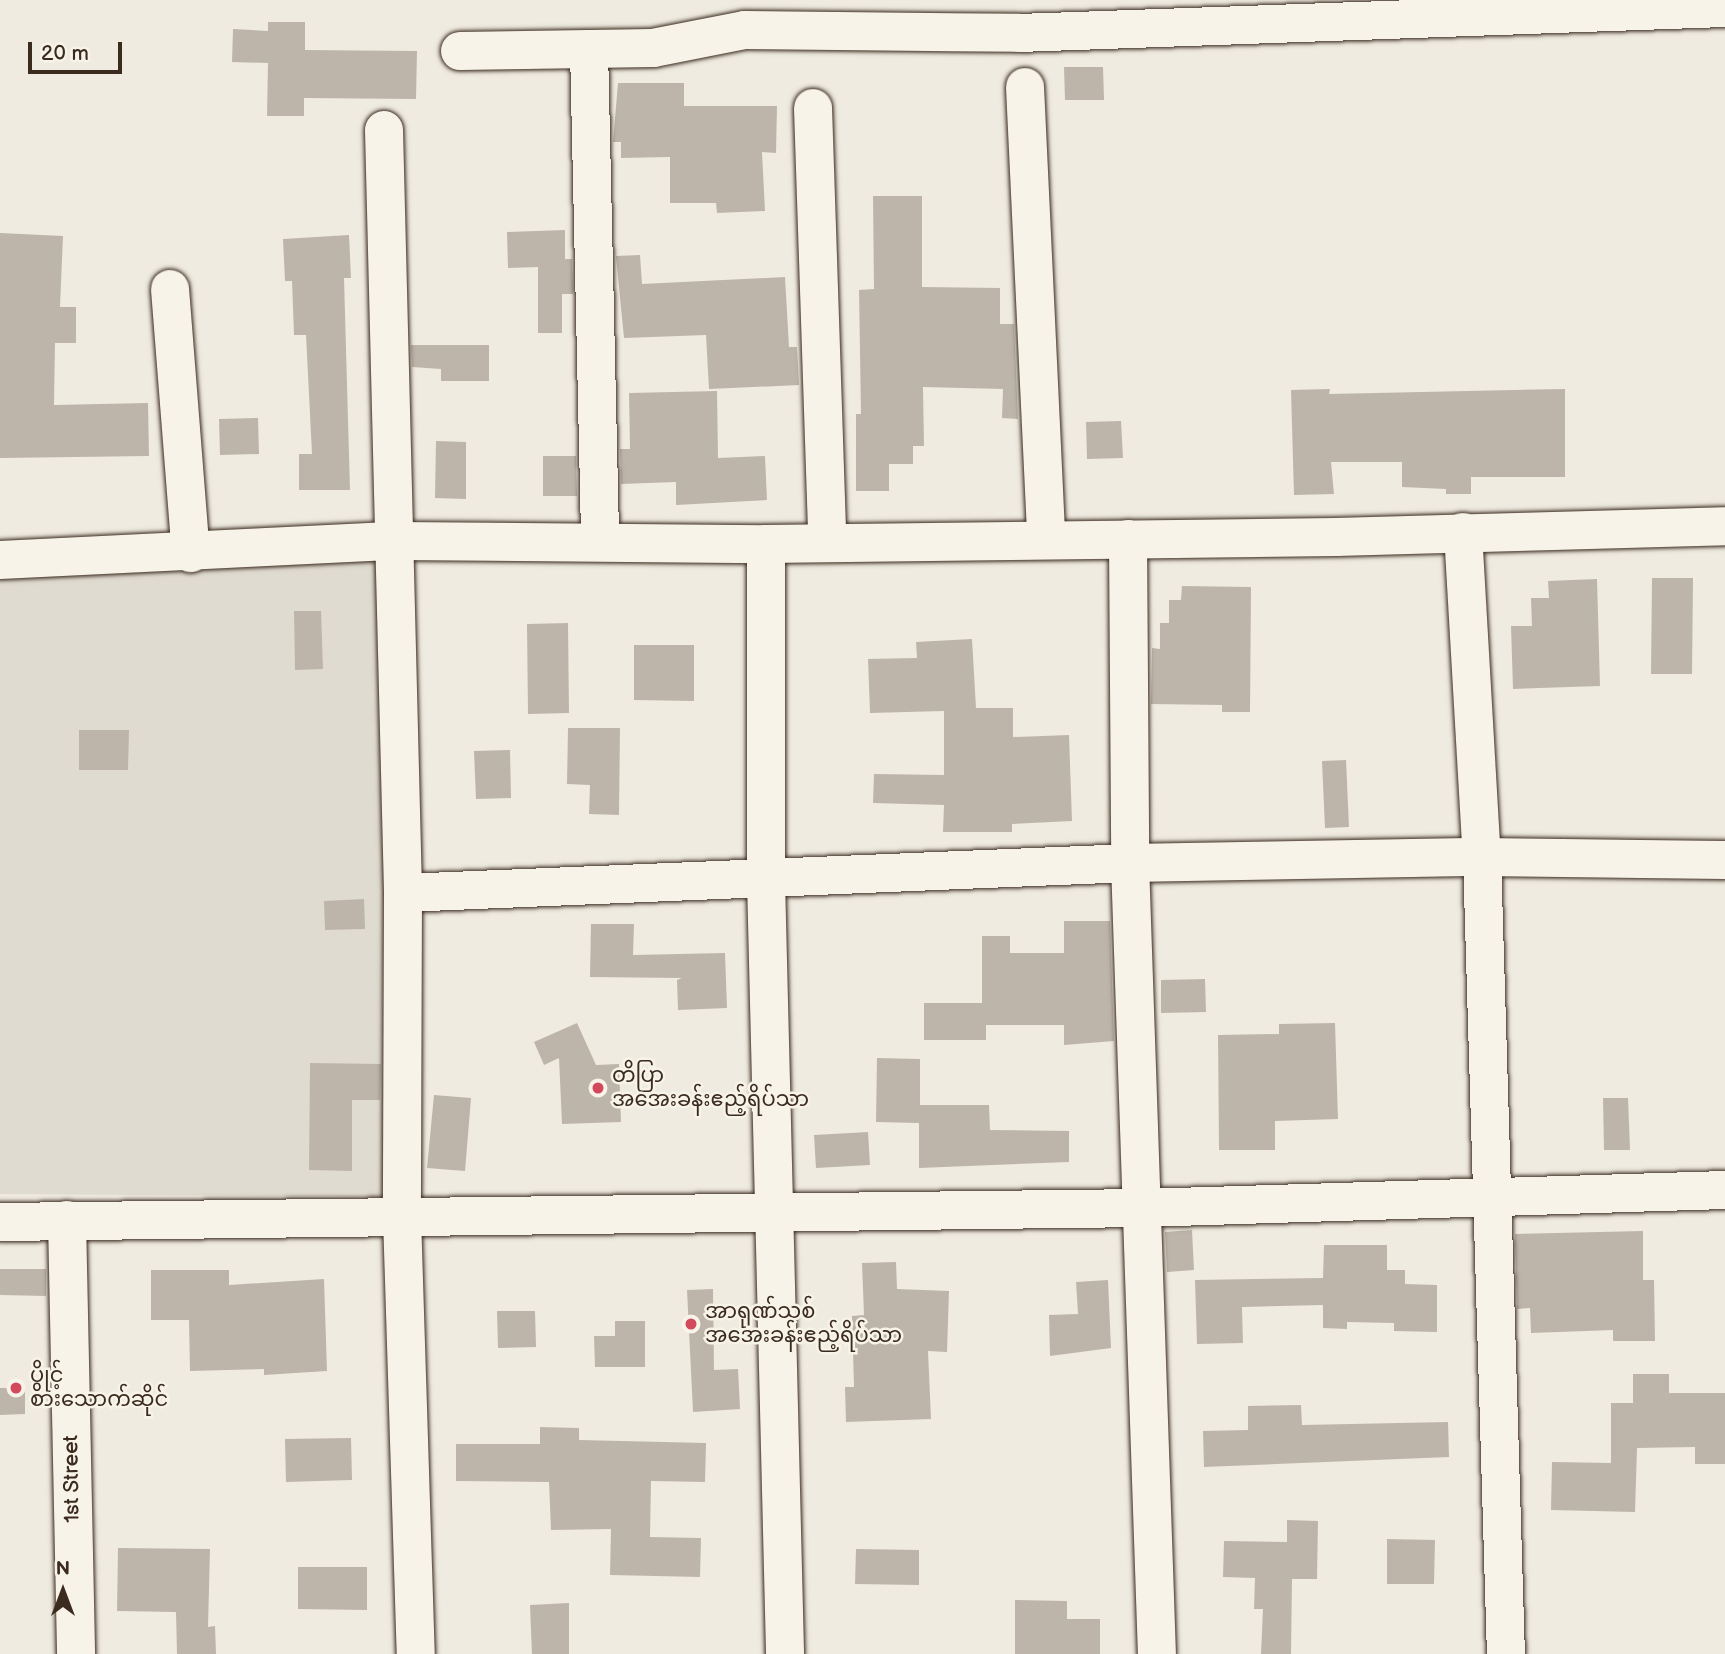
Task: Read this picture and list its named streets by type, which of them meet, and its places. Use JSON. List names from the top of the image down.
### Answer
{
  "streets": {
    "street": ["1st Street"]
  },
  "places": ["တိပြာ အအေးခန်းဧည့်ရိပ်သာ", "အာရုဏ်သစ် အအေးခန်းဧည့်ရိပ်သာ", "ပွိုင့် စားသောက်ဆိုင်"],
  "scale_bar": "20 m",
  "north": "top"
}
